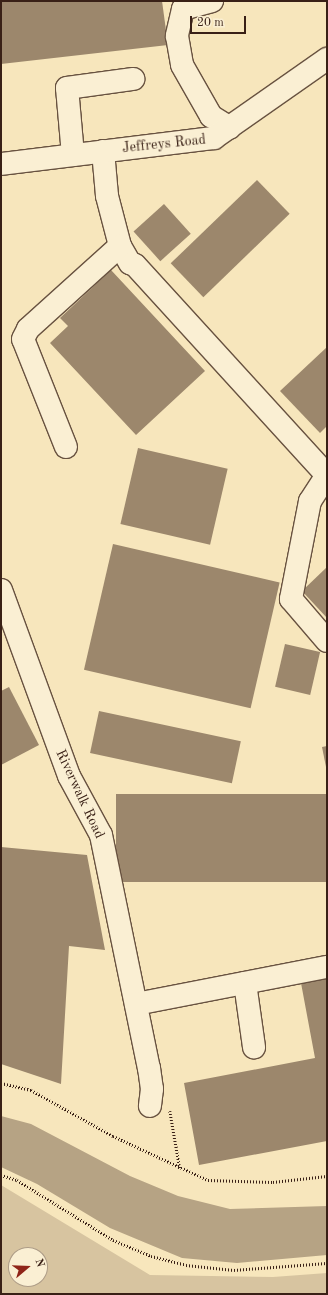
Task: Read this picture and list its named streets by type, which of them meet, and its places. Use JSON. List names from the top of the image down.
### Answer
{
  "streets": {
    "street": ["Jeffreys Road", "Riverwalk Road"]
  },
  "scale_bar": "20 m",
  "north": "right"
}
